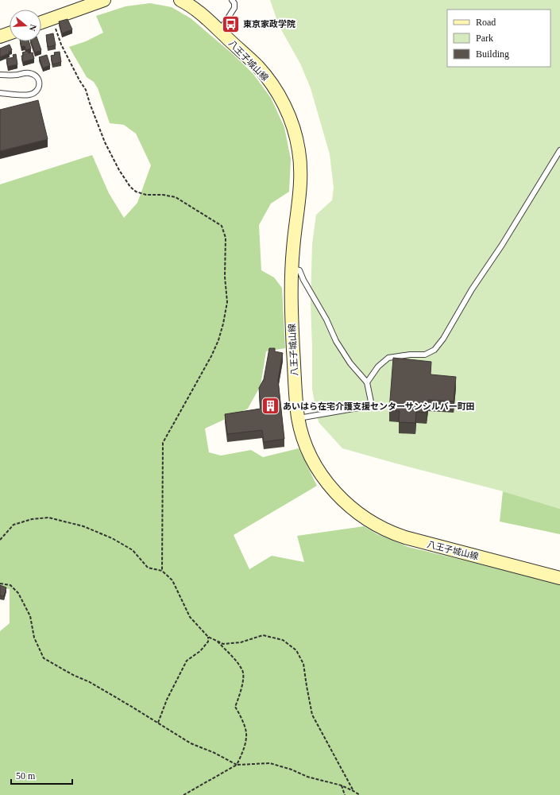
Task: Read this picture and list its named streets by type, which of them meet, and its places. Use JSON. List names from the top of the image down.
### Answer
{
  "streets": {
    "main road": ["八王子城山線"]
  },
  "places": {
    "bus stop": ["東京家政学院"],
    "building": ["あいはら在宅介護支援センターサンシルバー町田"]
  },
  "legend": ["Road", "Park", "Building"],
  "scale_bar": "50 m",
  "north": "right"
}
